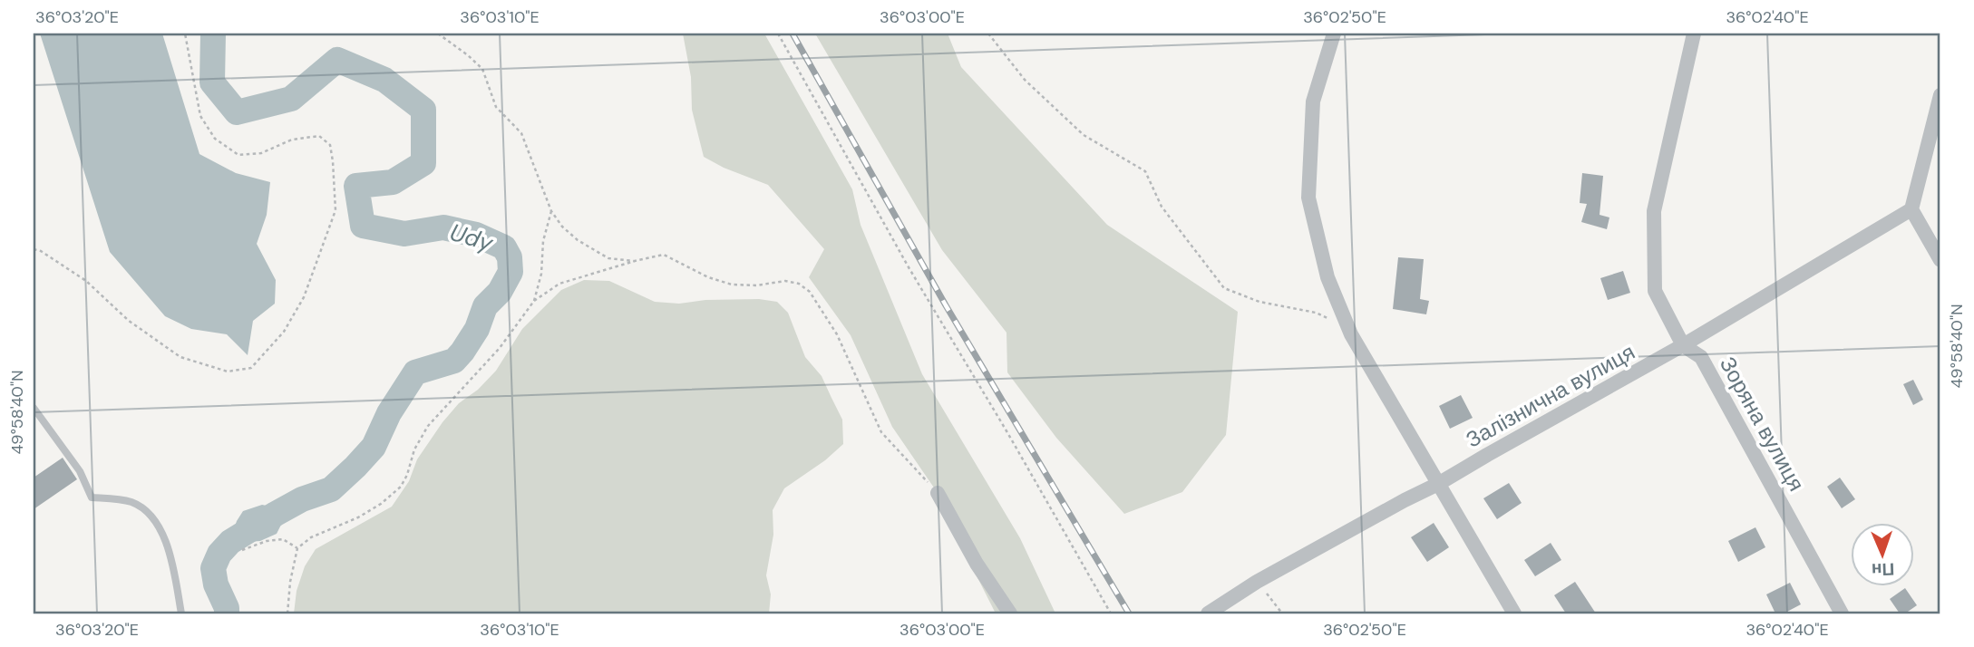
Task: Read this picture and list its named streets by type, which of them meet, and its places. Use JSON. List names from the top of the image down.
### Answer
{
  "streets": {
    "street": ["Залізнична вулиця", "Зоряна вулиця"]
  },
  "crossings": [
    ["Залізнична вулиця", "Зоряна вулиця"]
  ],
  "water": ["Udy"],
  "north": "bottom",
  "coordinates": [
    "36°03'20\"E",
    "36°03'10\"E",
    "36°03'00\"E",
    "36°02'50\"E",
    "36°02'40\"E",
    "49°58'40\"N"
  ]
}
